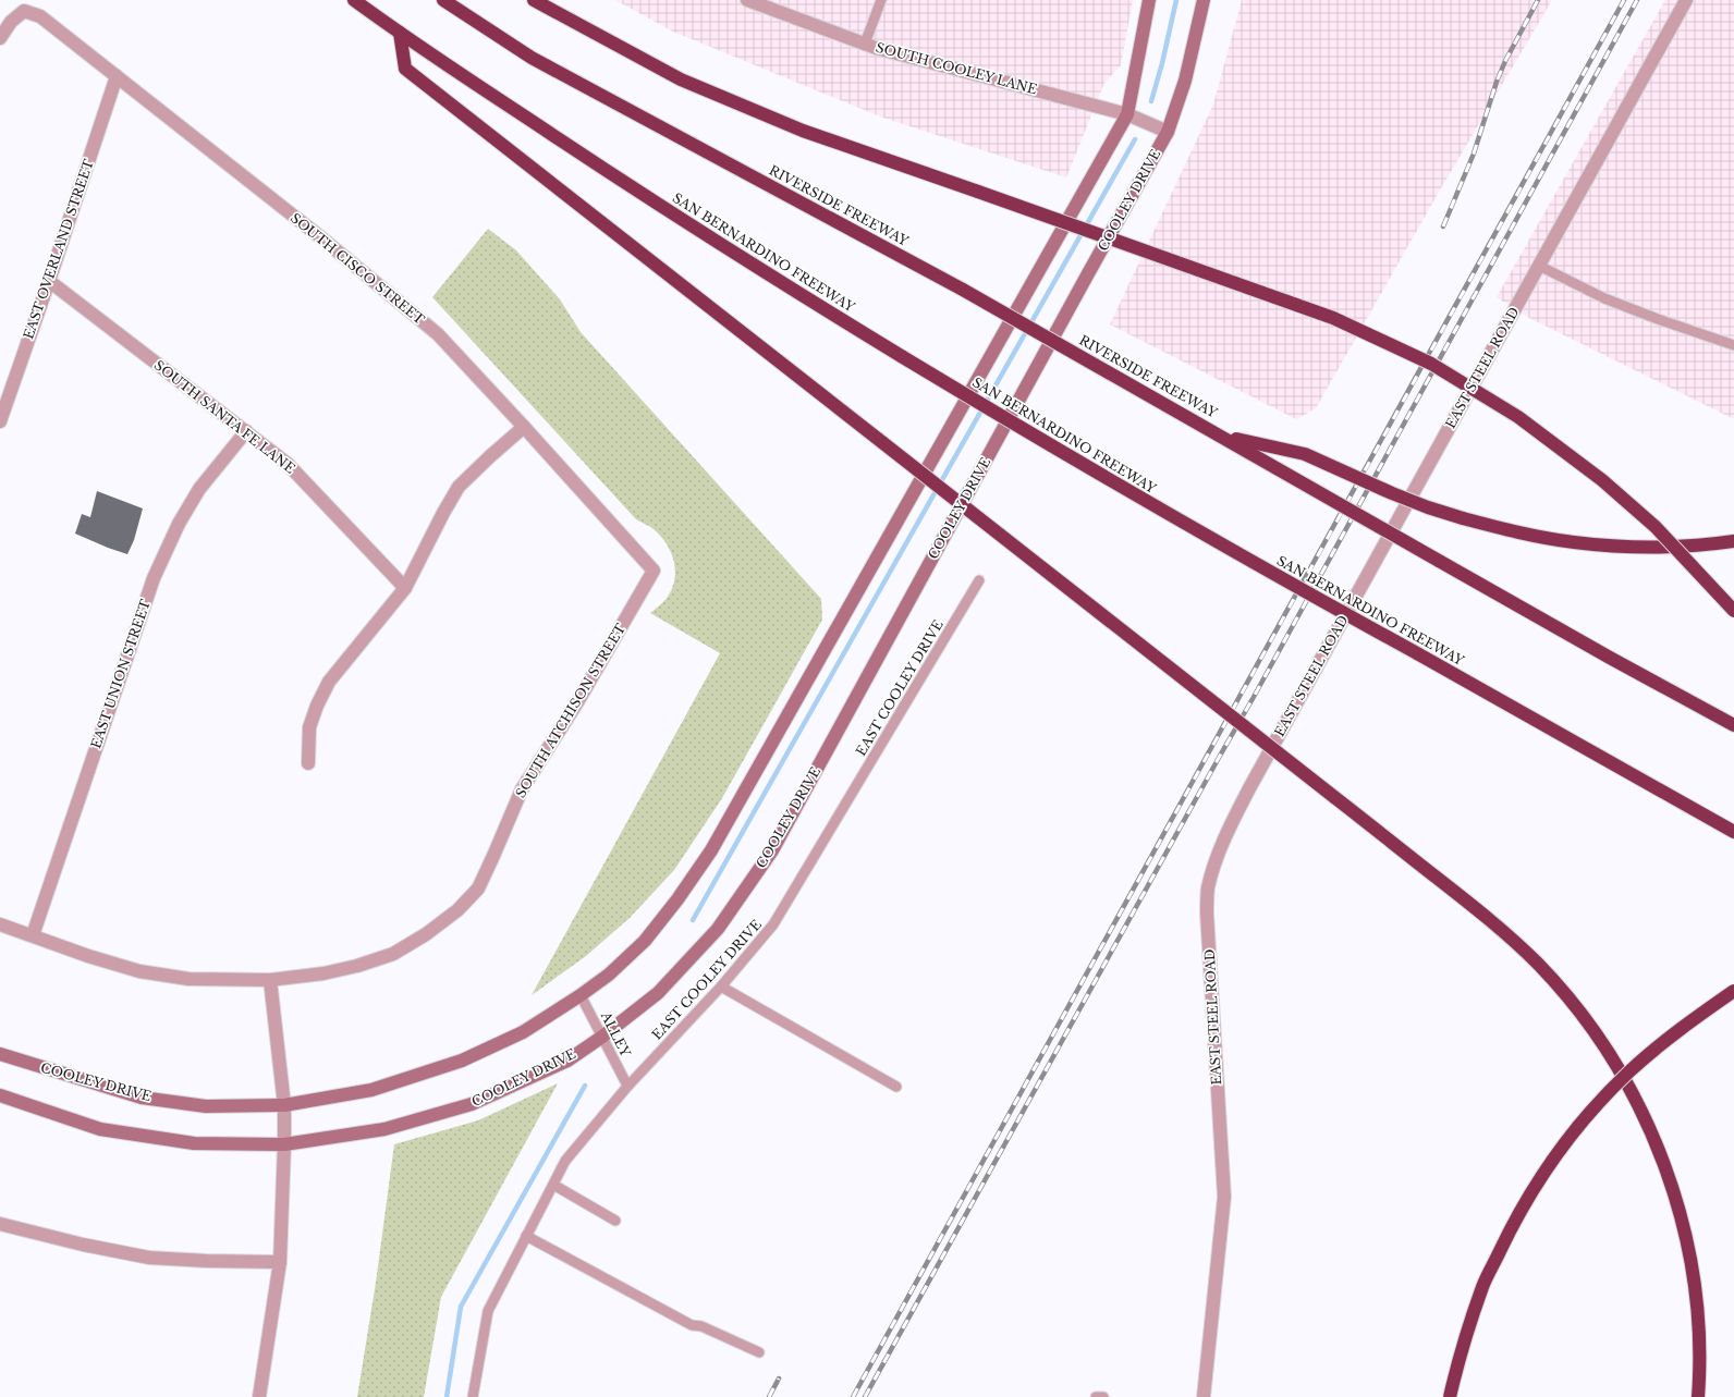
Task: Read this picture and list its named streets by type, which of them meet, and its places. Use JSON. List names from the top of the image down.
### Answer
{
  "streets": {
    "highway": ["RIVERSIDE FREEWAY", "SAN BERNARDINO FREEWAY"],
    "street": [
      "SOUTH COOLEY LANE",
      "COOLEY DRIVE",
      "EAST OVERLAND STREET",
      "SOUTH CISCO STREET",
      "EAST STEEL ROAD",
      "SOUTH SANTA FE LANE",
      "EAST UNION STREET",
      "SOUTH ATCHISON STREET"
    ],
    "lane": ["EAST COOLEY DRIVE", "ALLEY"]
  },
  "crossings": [
    ["SOUTH COOLEY LANE", "COOLEY DRIVE"],
    ["COOLEY DRIVE", "ALLEY"],
    ["EAST OVERLAND STREET", "SOUTH CISCO STREET"],
    ["EAST OVERLAND STREET", "SOUTH SANTA FE LANE"],
    ["SOUTH CISCO STREET", "SOUTH ATCHISON STREET"],
    ["SOUTH SANTA FE LANE", "EAST UNION STREET"],
    ["EAST UNION STREET", "SOUTH ATCHISON STREET"],
    ["EAST COOLEY DRIVE", "ALLEY"]
  ]
}
